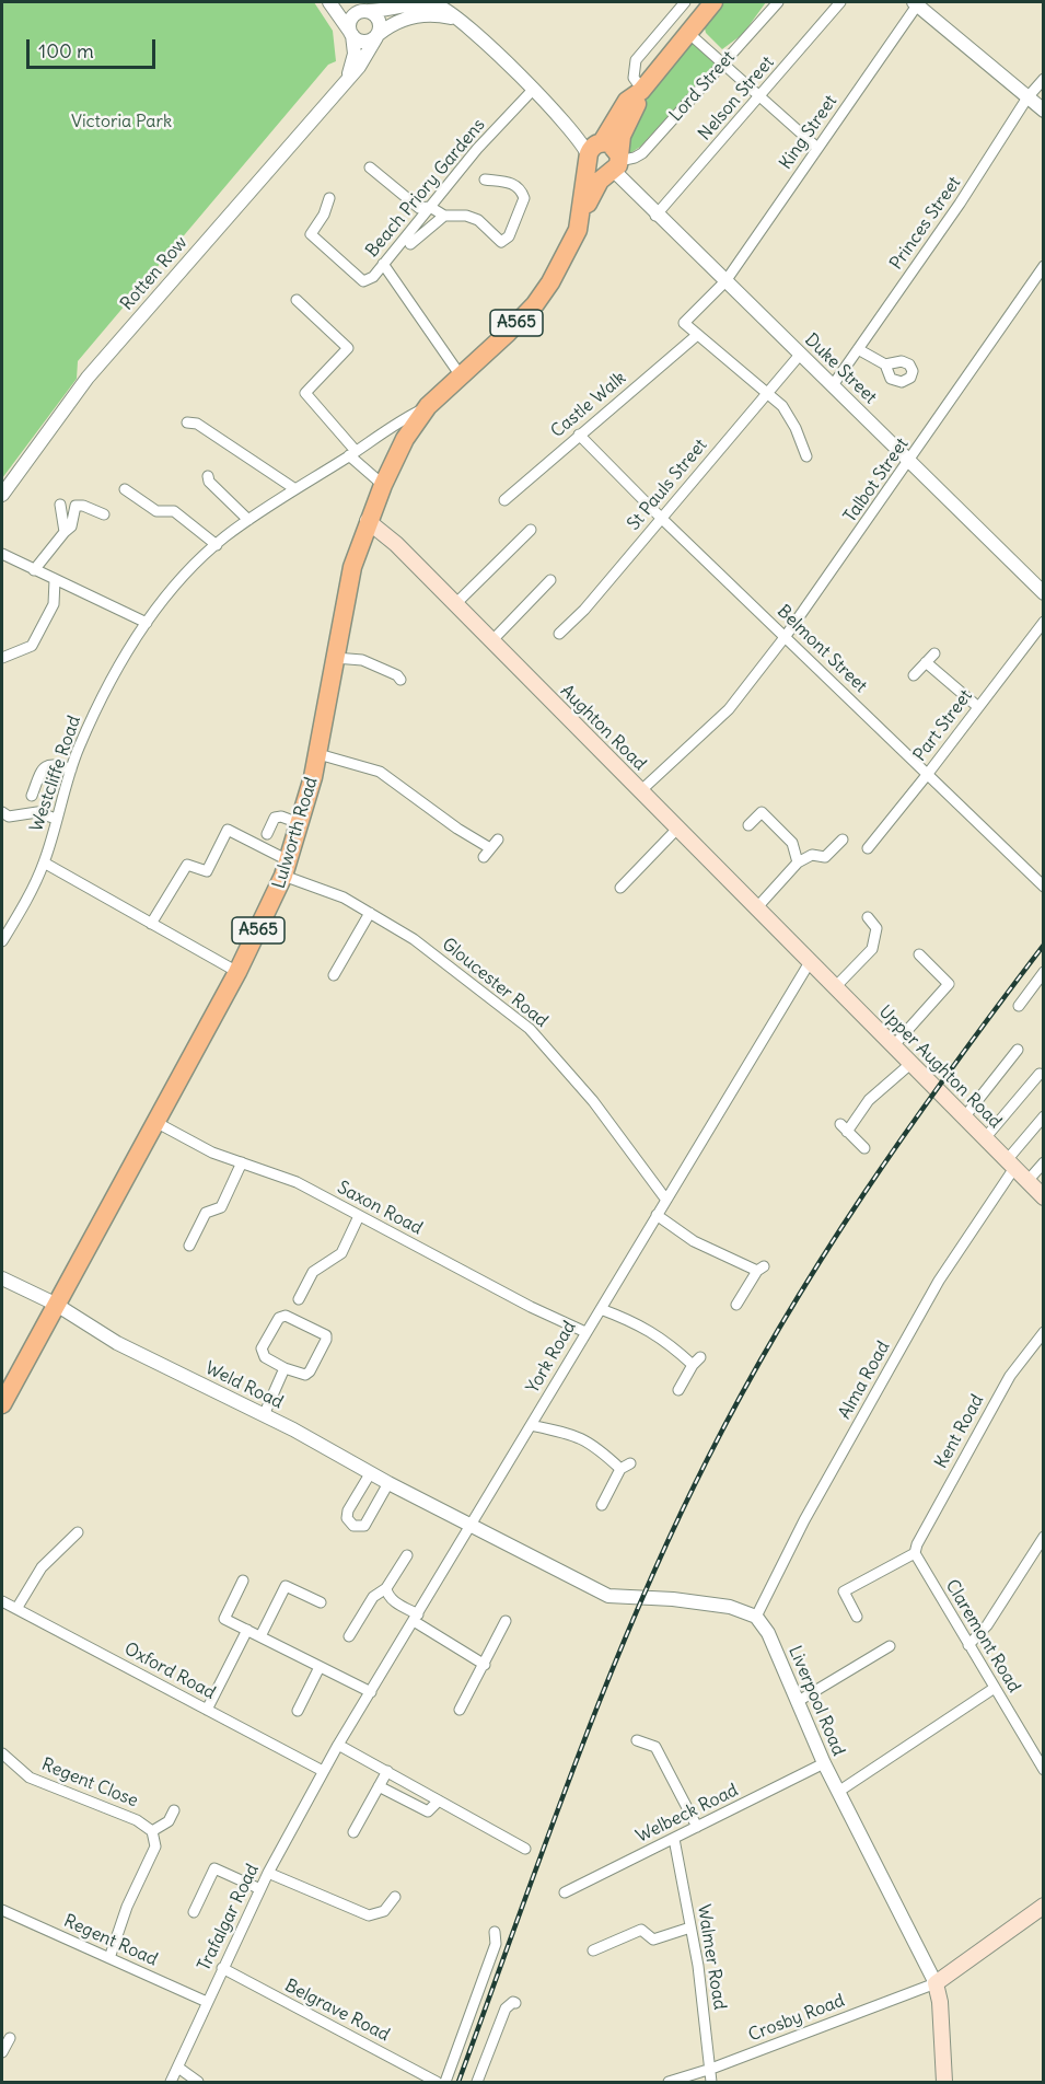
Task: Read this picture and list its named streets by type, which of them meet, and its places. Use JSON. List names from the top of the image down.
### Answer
{
  "streets": {
    "highway": ["A565", "Lulworth Road"],
    "main road": ["Aughton Road", "Upper Aughton Road", "Liverpool Road"],
    "street": [
      "Lord Street",
      "Nelson Street",
      "King Street",
      "Beach Priory Gardens",
      "Princes Street",
      "Rotten Row",
      "Duke Street",
      "Castle Walk",
      "Talbot Street",
      "St Pauls Street",
      "Belmont Street",
      "Part Street",
      "Westcliffe Road",
      "Gloucester Road",
      "Saxon Road",
      "York Road",
      "Alma Road",
      "Weld Road",
      "Kent Road",
      "Claremont Road",
      "Oxford Road",
      "Regent Close",
      "Welbeck Road",
      "Trafalgar Road",
      "Regent Road",
      "Walmer Road",
      "Belgrave Road",
      "Crosby Road"
    ]
  },
  "crossings": [
    ["Lord Street", "A565"],
    ["Lord Street", "Duke Street"],
    ["Nelson Street", "Duke Street"],
    ["King Street", "Duke Street"],
    ["King Street", "Castle Walk"],
    ["Princes Street", "Duke Street"],
    ["A565", "Duke Street"],
    ["A565", "Westcliffe Road"],
    ["A565", "Lulworth Road"],
    ["A565", "Weld Road"],
    ["Duke Street", "Talbot Street"],
    ["Duke Street", "St Pauls Street"],
    ["Castle Walk", "Belmont Street"],
    ["Talbot Street", "Belmont Street"],
    ["Talbot Street", "Aughton Road"],
    ["St Pauls Street", "Belmont Street"],
    ["Belmont Street", "Part Street"],
    ["Aughton Road", "Lulworth Road"],
    ["Aughton Road", "Upper Aughton Road"],
    ["Aughton Road", "York Road"],
    ["Westcliffe Road", "Lulworth Road"],
    ["Lulworth Road", "Gloucester Road"],
    ["Lulworth Road", "Saxon Road"],
    ["Lulworth Road", "Weld Road"],
    ["Gloucester Road", "York Road"],
    ["Upper Aughton Road", "York Road"],
    ["Upper Aughton Road", "Alma Road"],
    ["Saxon Road", "York Road"],
    ["York Road", "Weld Road"],
    ["York Road", "Oxford Road"],
    ["York Road", "Trafalgar Road"],
    ["Alma Road", "Liverpool Road"],
    ["Kent Road", "Claremont Road"],
    ["Oxford Road", "Trafalgar Road"],
    ["Liverpool Road", "Welbeck Road"],
    ["Liverpool Road", "Crosby Road"],
    ["Regent Close", "Regent Road"],
    ["Welbeck Road", "Walmer Road"],
    ["Trafalgar Road", "Regent Road"],
    ["Trafalgar Road", "Belgrave Road"],
    ["Walmer Road", "Crosby Road"]
  ],
  "parks": ["Victoria Park"],
  "scale_bar": "100 m"
}
